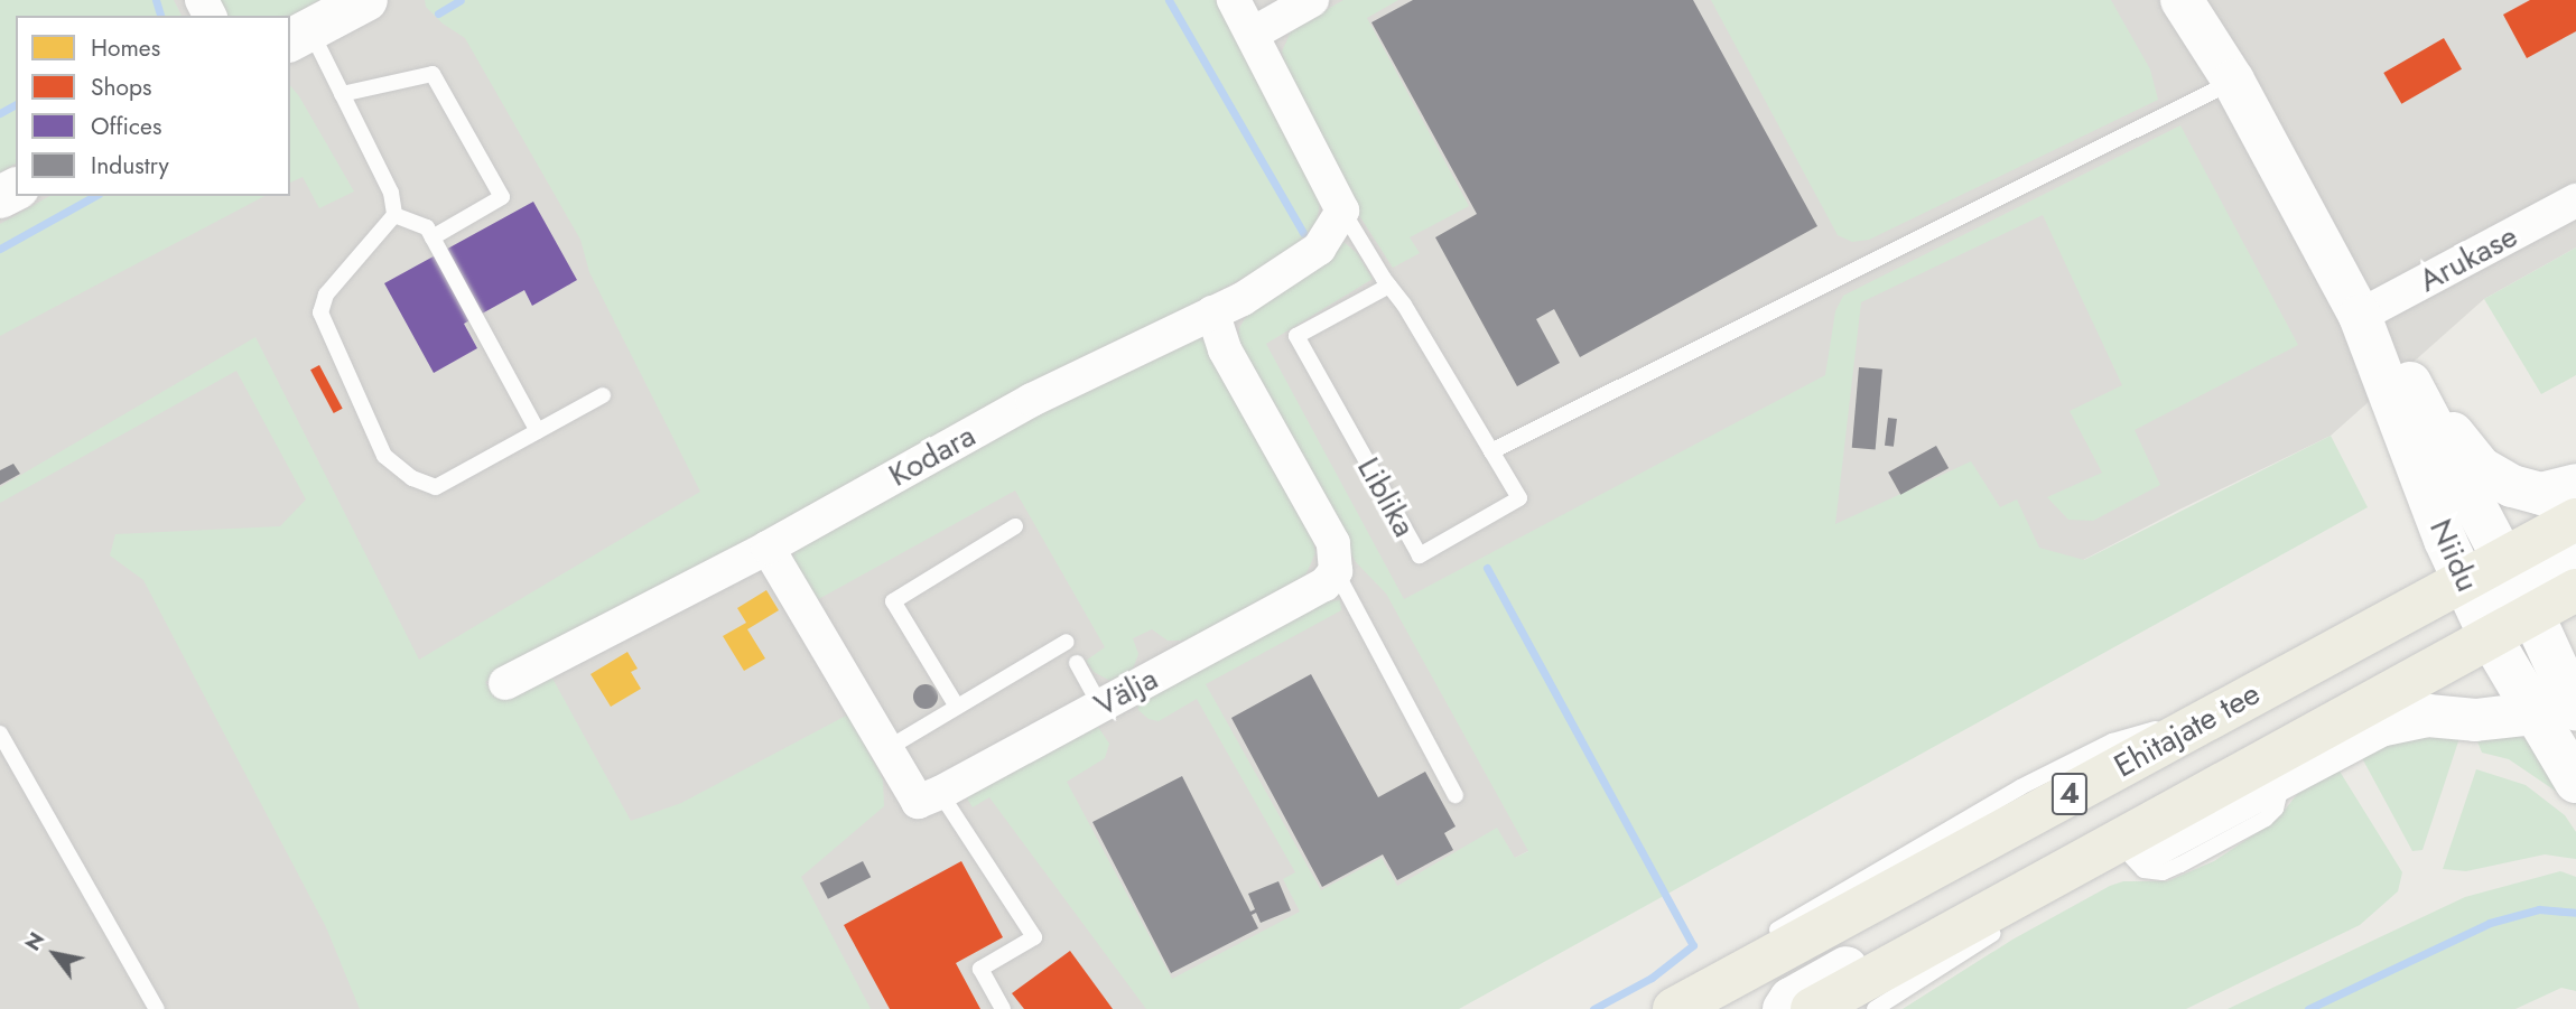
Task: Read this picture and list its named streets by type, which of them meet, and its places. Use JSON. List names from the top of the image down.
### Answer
{
  "streets": {
    "highway": ["Ehitajate tee", "4"],
    "street": [
      "Arukase",
      "Kodara",
      "Liblika",
      "Niidu",
      "Välja"
    ]
  },
  "crossings": [
    ["Arukase", "Niidu"],
    ["Kodara", "Liblika"],
    ["Niidu", "Ehitajate tee"]
  ],
  "legend": [
    "Homes",
    "Shops",
    "Offices",
    "Industry"
  ],
  "north": "top left"
}
